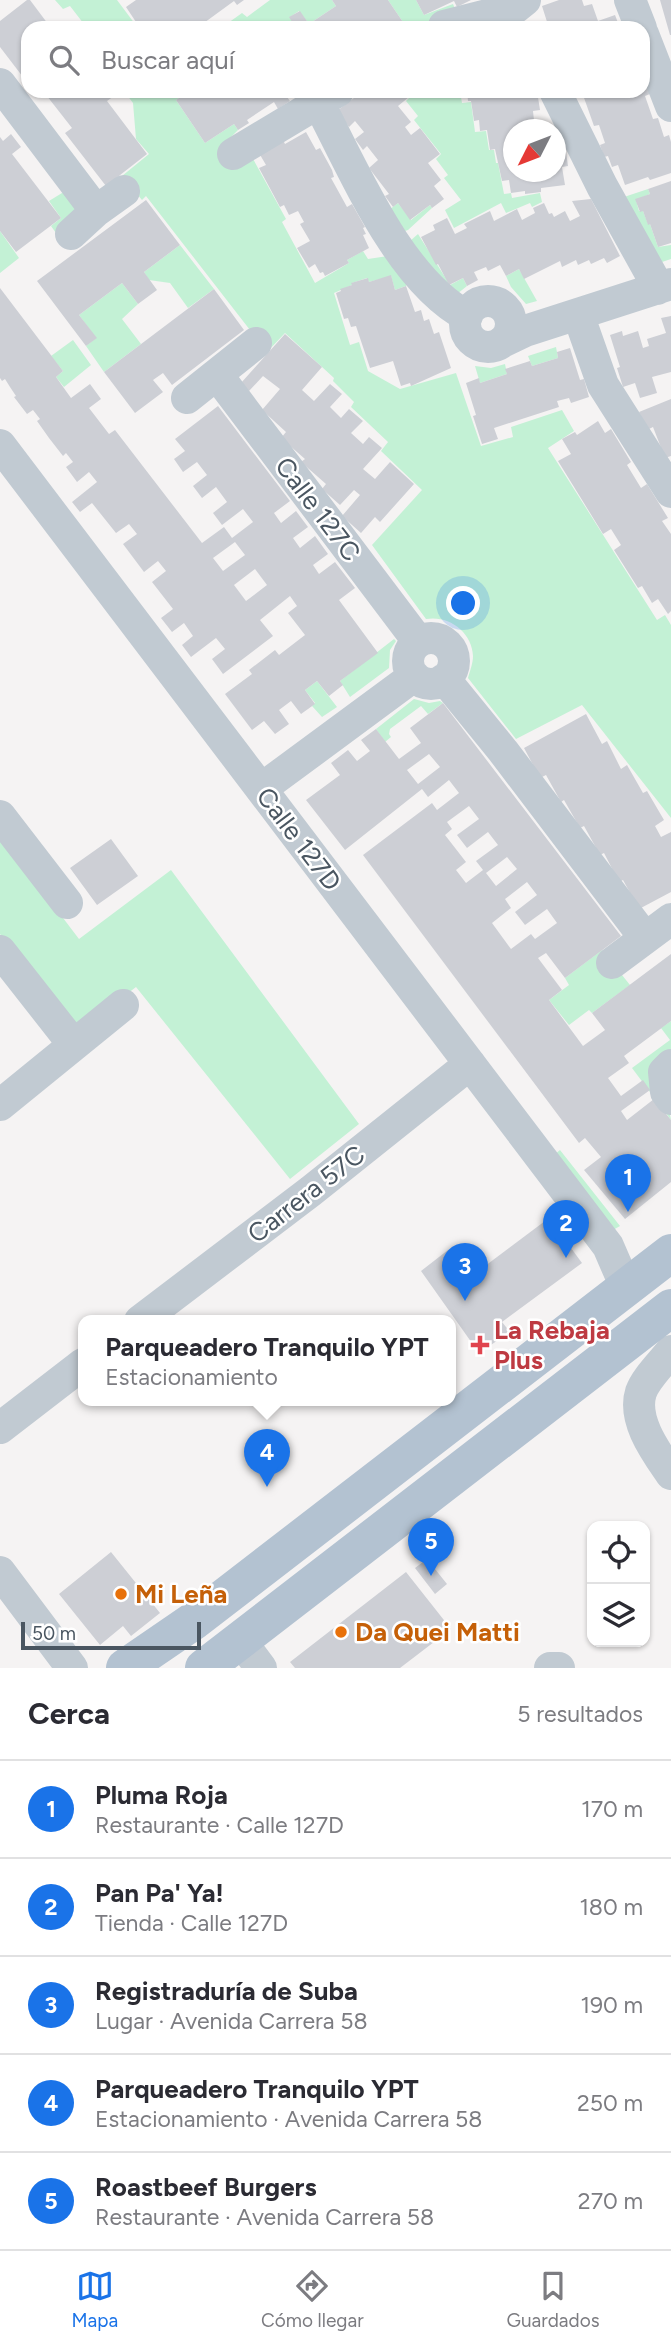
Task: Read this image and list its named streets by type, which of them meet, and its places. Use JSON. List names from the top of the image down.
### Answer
{
  "streets": {
    "street": ["Calle 127C", "Calle 127D", "Carrera 57C"]
  },
  "crossings": [
    ["Calle 127D", "Carrera 57C"]
  ],
  "places": {
    "health": ["La Rebaja Plus"],
    "other": ["Mi Leña", "Da Quei Matti"]
  },
  "scale_bar": "50 m",
  "north": "bottom left",
  "page": {
    "search": "Buscar aquí",
    "pins": [
      "1",
      "2",
      "3",
      "4",
      "5"
    ],
    "popup": ["Parqueadero Tranquilo YPT", "Estacionamiento"],
    "scale": "50 m",
    "heading": ["Cerca", "5 resultados"],
    "list": [
      {
        "mark": "1",
        "name": "Pluma Roja",
        "note": "Restaurante · Calle 127D",
        "value": "170 m"
      },
      {
        "mark": "2",
        "name": "Pan Pa' Ya!",
        "note": "Tienda · Calle 127D",
        "value": "180 m"
      },
      {
        "mark": "3",
        "name": "Registraduría de Suba",
        "note": "Lugar · Avenida Carrera 58",
        "value": "190 m"
      },
      {
        "mark": "4",
        "name": "Parqueadero Tranquilo YPT",
        "note": "Estacionamiento · Avenida Carrera 58",
        "value": "250 m"
      },
      {
        "mark": "5",
        "name": "Roastbeef Burgers",
        "note": "Restaurante · Avenida Carrera 58",
        "value": "270 m"
      }
    ],
    "nav": ["Mapa", "Cómo llegar", "Guardados"]
  }
}
